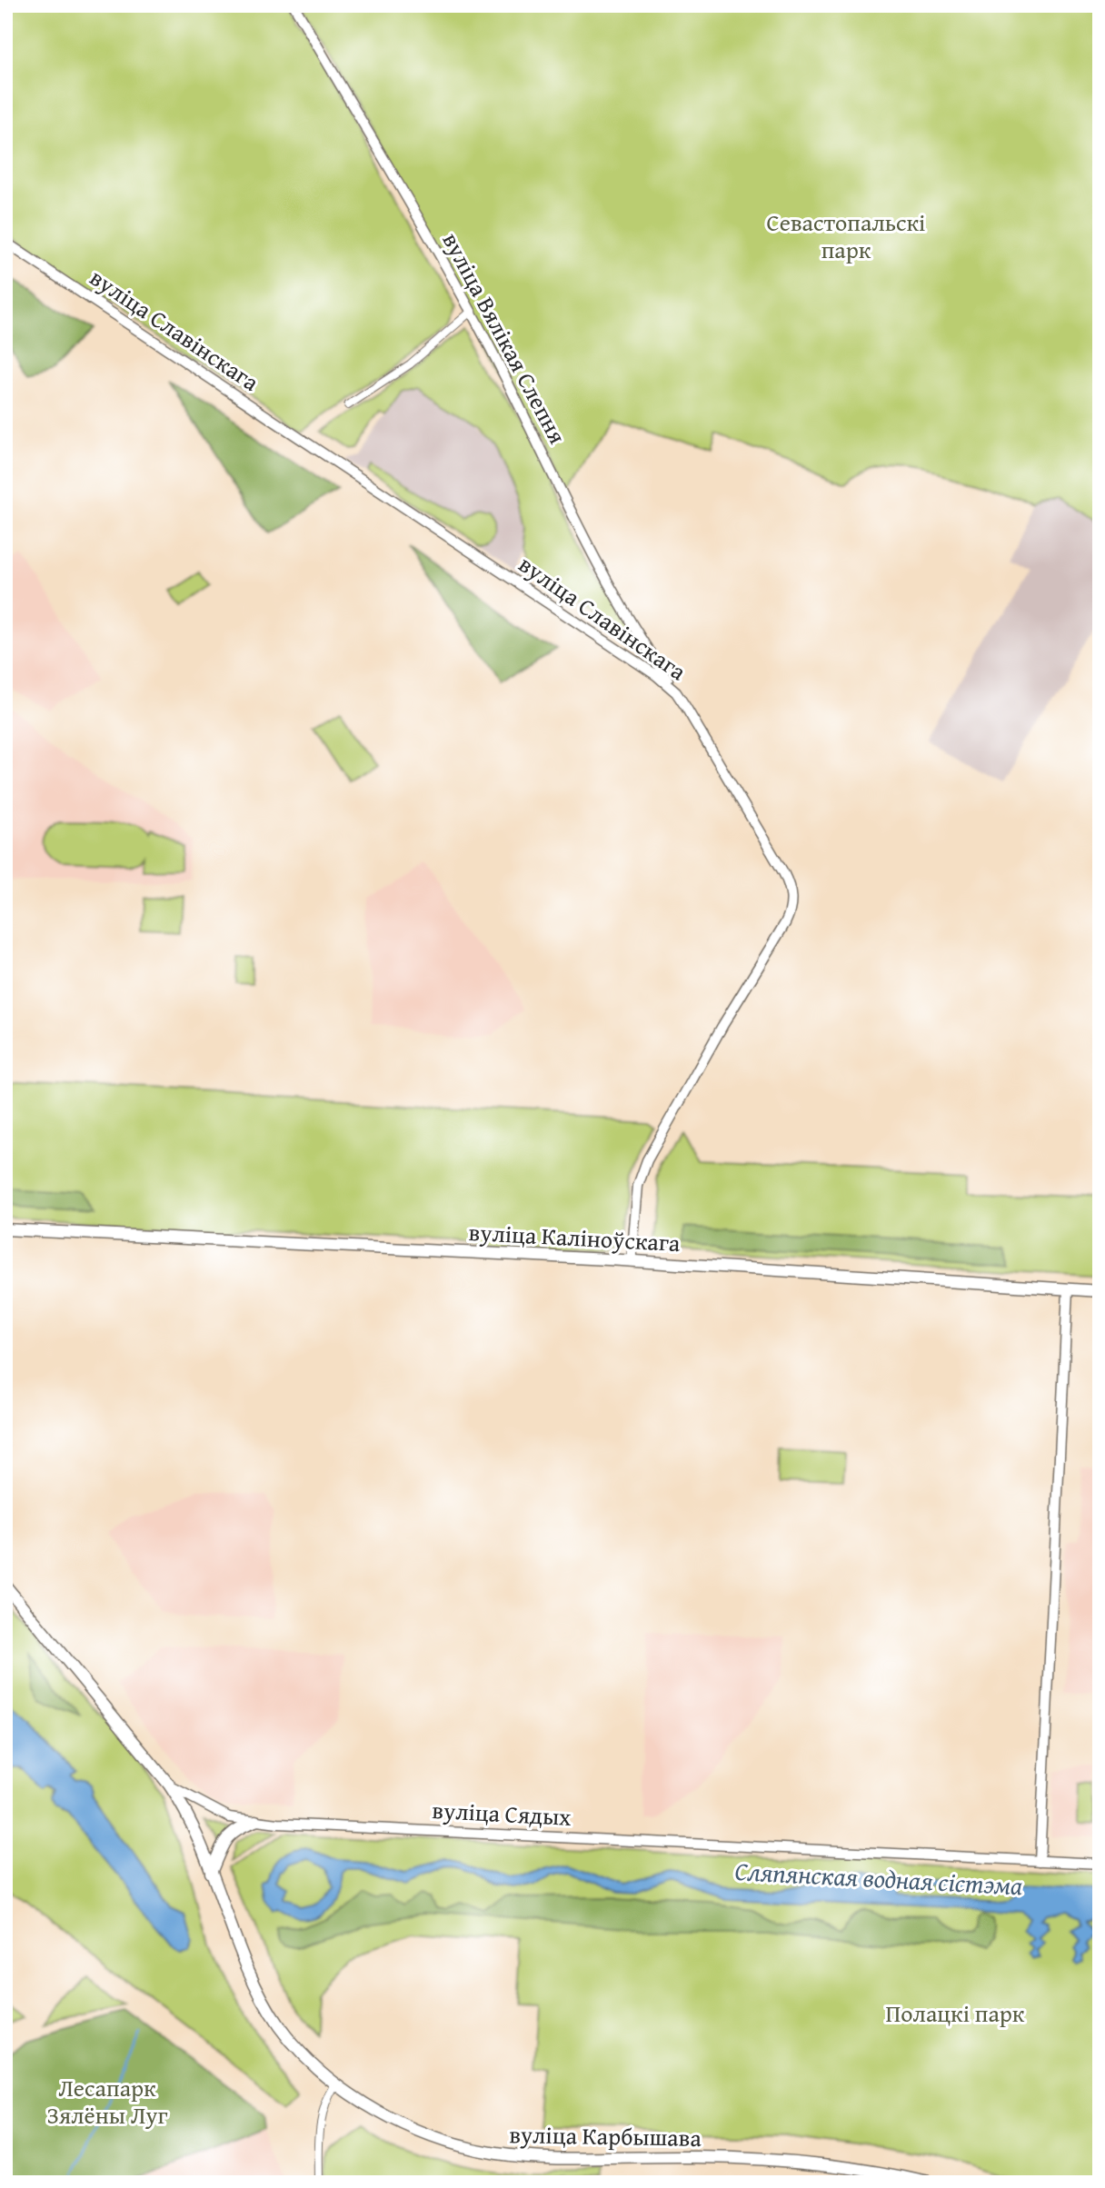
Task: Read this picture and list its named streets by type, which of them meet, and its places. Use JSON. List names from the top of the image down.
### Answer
{
  "streets": {
    "main road": ["вуліца Каліноўскага", "вуліца Сядых", "вуліца Карбышава"],
    "street": ["вуліца Славінскага", "вуліца Вялікая Слепня"]
  },
  "crossings": [
    ["вуліца Славінскага", "вуліца Вялікая Слепня"],
    ["вуліца Славінскага", "вуліца Каліноўскага"],
    ["вуліца Сядых", "вуліца Карбышава"]
  ],
  "water": ["Сляпянская водная сістэма"],
  "parks": ["Севастопальскі парк", "Полацкі парк", "Лесапарк Зялёны Луг"]
}
